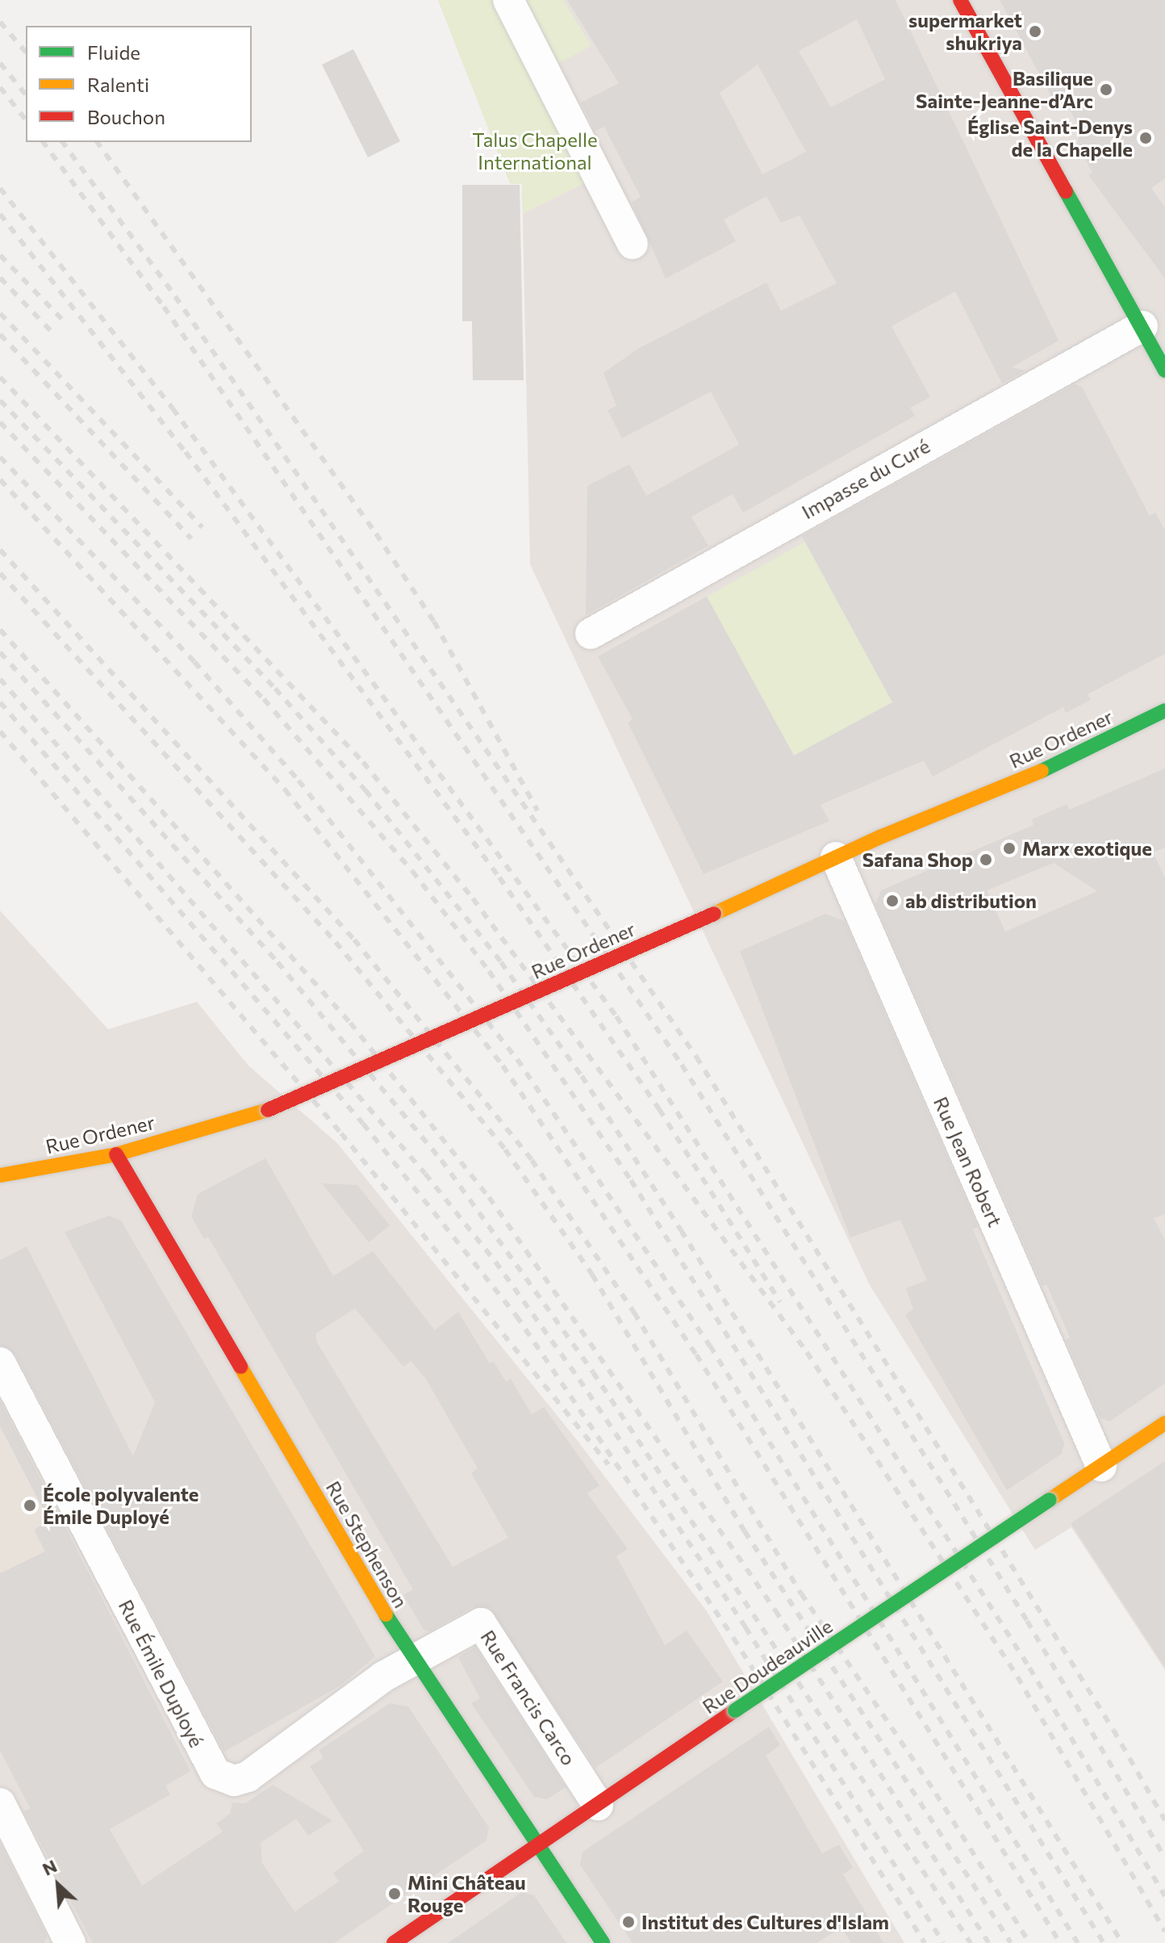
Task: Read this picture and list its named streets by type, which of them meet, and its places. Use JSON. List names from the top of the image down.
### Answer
{
  "streets": {
    "street": [
      "Impasse du Curé",
      "Rue Ordener",
      "Rue Jean Robert",
      "Rue Stephenson",
      "Rue Doudeauville",
      "Rue Émile Duployé",
      "Rue Francis Carco"
    ]
  },
  "crossings": [
    ["Rue Ordener", "Rue Jean Robert"],
    ["Rue Ordener", "Rue Stephenson"],
    ["Rue Jean Robert", "Rue Doudeauville"],
    ["Rue Stephenson", "Rue Doudeauville"],
    ["Rue Stephenson", "Rue Émile Duployé"],
    ["Rue Stephenson", "Rue Francis Carco"],
    ["Rue Doudeauville", "Rue Francis Carco"],
    ["Rue Émile Duployé", "Rue Francis Carco"]
  ],
  "parks": ["Talus Chapelle International"],
  "places": [
    "supermarket shukriya",
    "Basilique Sainte-Jeanne-d’Arc",
    "Église Saint-Denys de la Chapelle",
    "Marx exotique",
    "Safana Shop",
    "ab distribution",
    "École polyvalente Émile Duployé",
    "Mini Château Rouge",
    "Institut des Cultures d'Islam"
  ],
  "legend": ["Fluide", "Ralenti", "Bouchon"],
  "north": "top left"
}
